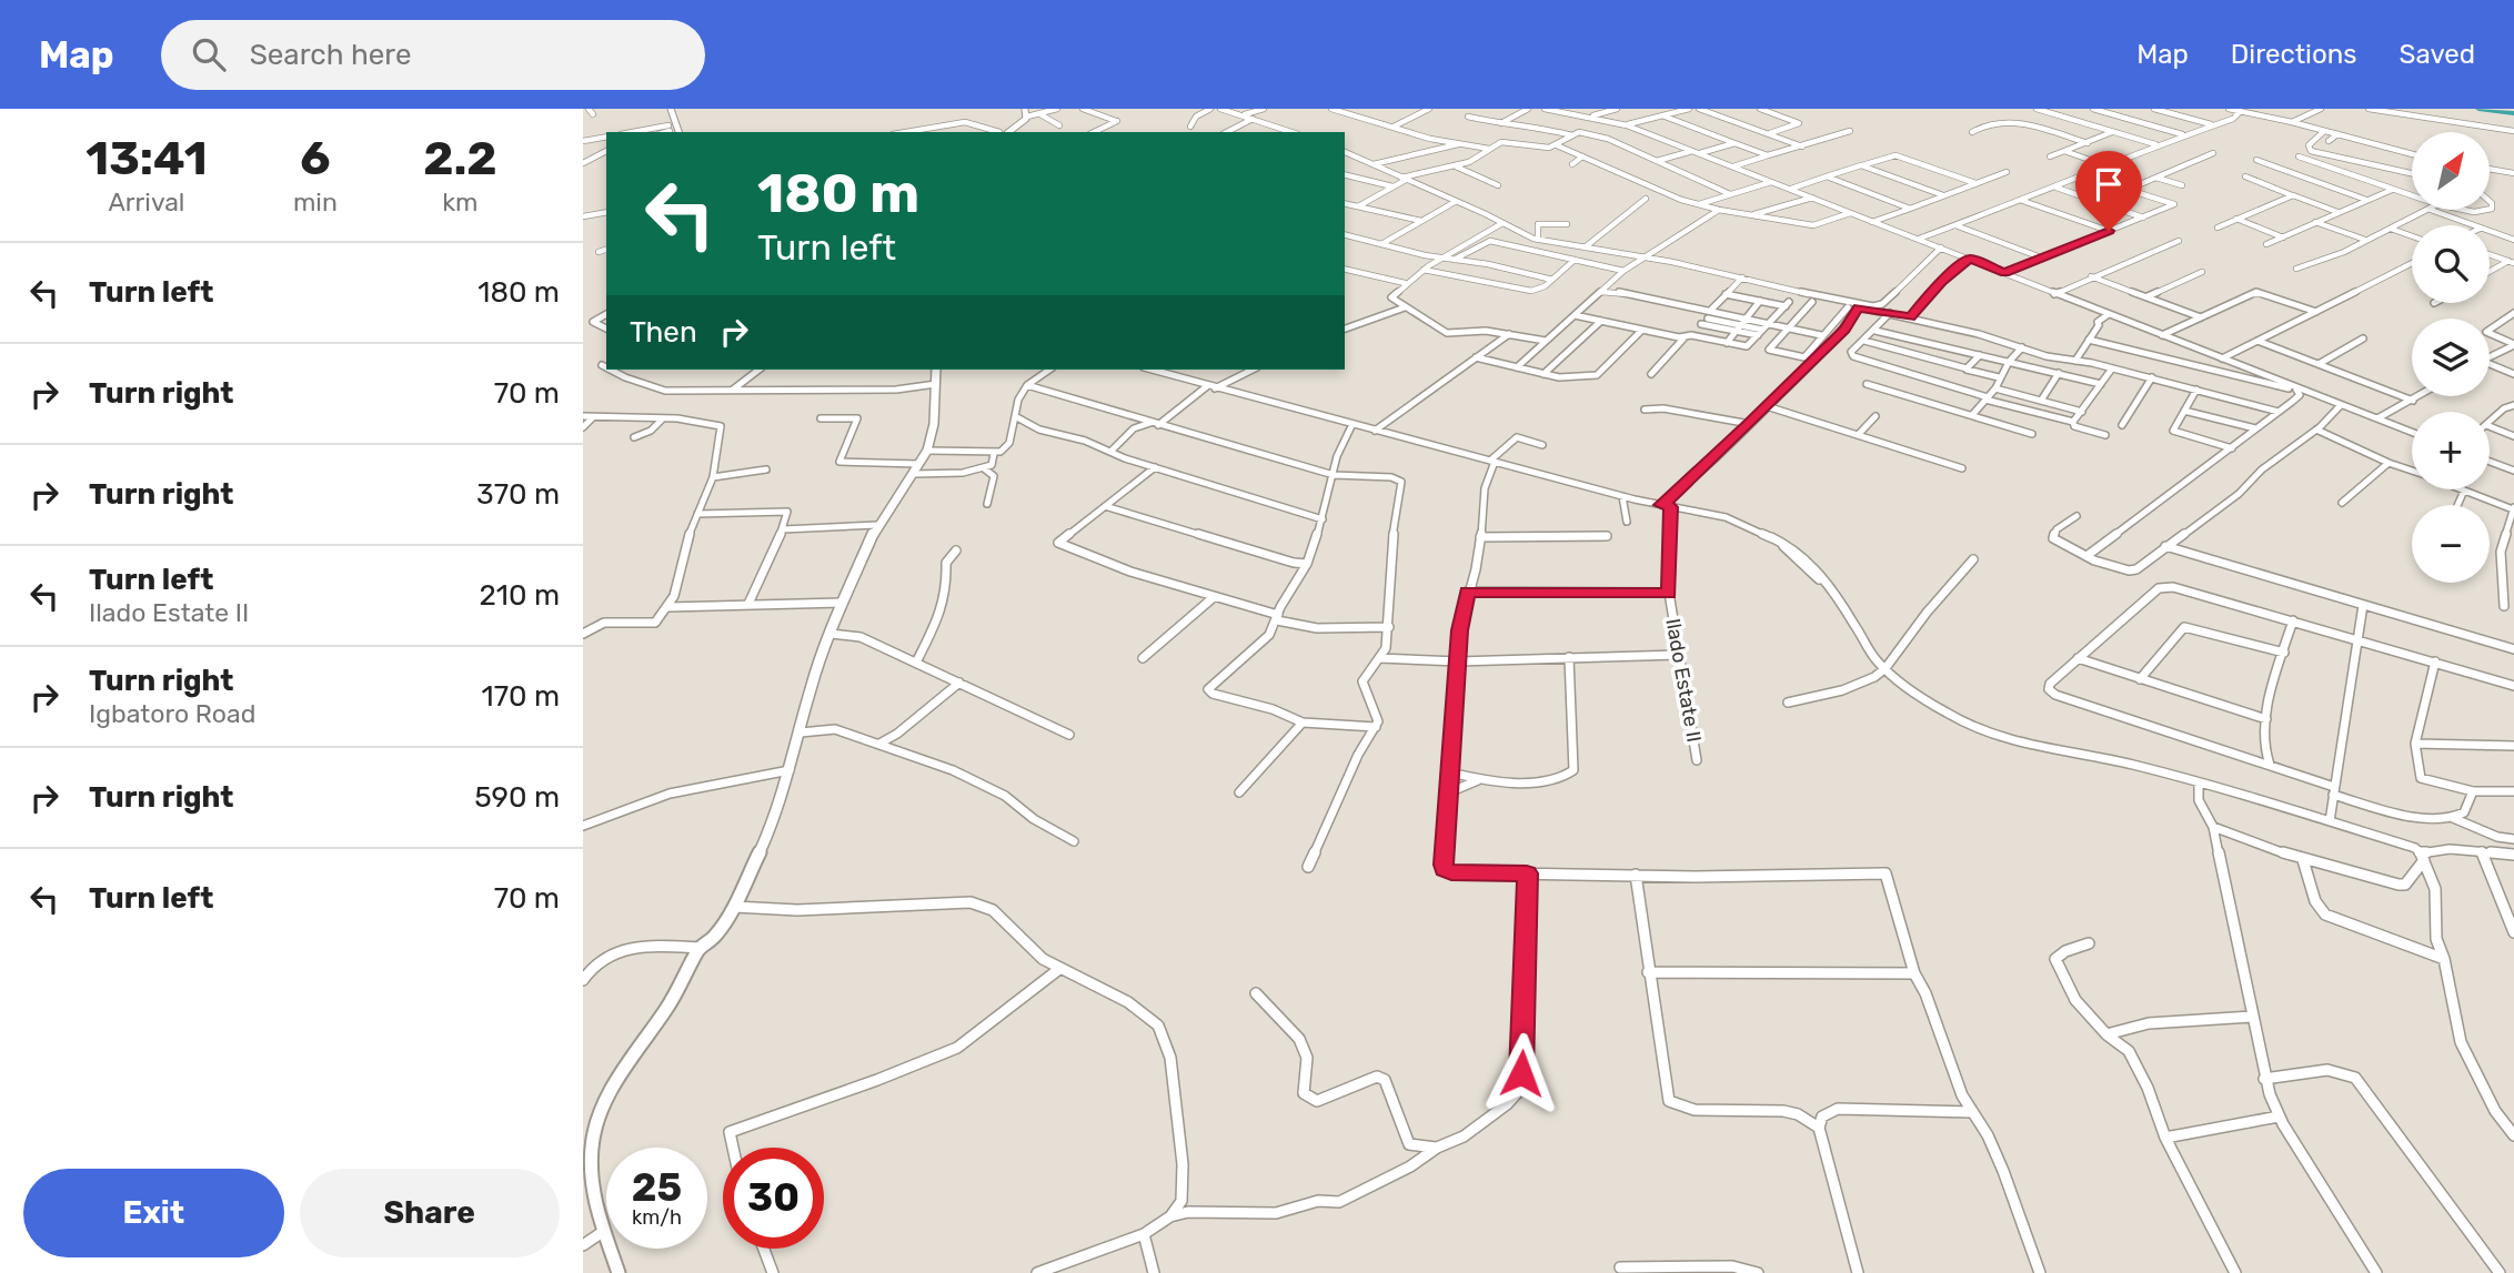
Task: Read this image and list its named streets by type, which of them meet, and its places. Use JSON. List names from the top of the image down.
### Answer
{
  "streets": {
    "street": ["Ilado Estate II"]
  },
  "north": "top right",
  "page": {
    "header": "Map",
    "search": "Search here",
    "nav": ["Map", "Directions", "Saved"],
    "eta": [
      "13:41",
      "Arrival",
      "6",
      "min",
      "2.2",
      "km"
    ],
    "map_buttons": ["+", "−"],
    "turn": ["180 m", "Turn left"],
    "list": [
      {
        "name": "Turn left",
        "value": "180 m"
      },
      {
        "name": "Turn right",
        "value": "70 m"
      },
      {
        "name": "Turn right",
        "value": "370 m"
      },
      {
        "name": "Turn left",
        "note": "Ilado Estate II",
        "value": "210 m"
      },
      {
        "name": "Turn right",
        "note": "Igbatoro Road",
        "value": "170 m"
      },
      {
        "name": "Turn right",
        "value": "590 m"
      },
      {
        "name": "Turn left",
        "value": "70 m"
      }
    ],
    "then": "Then",
    "speed": "25 km/h",
    "limit": "30",
    "buttons": ["Exit", "Share"]
  }
}
